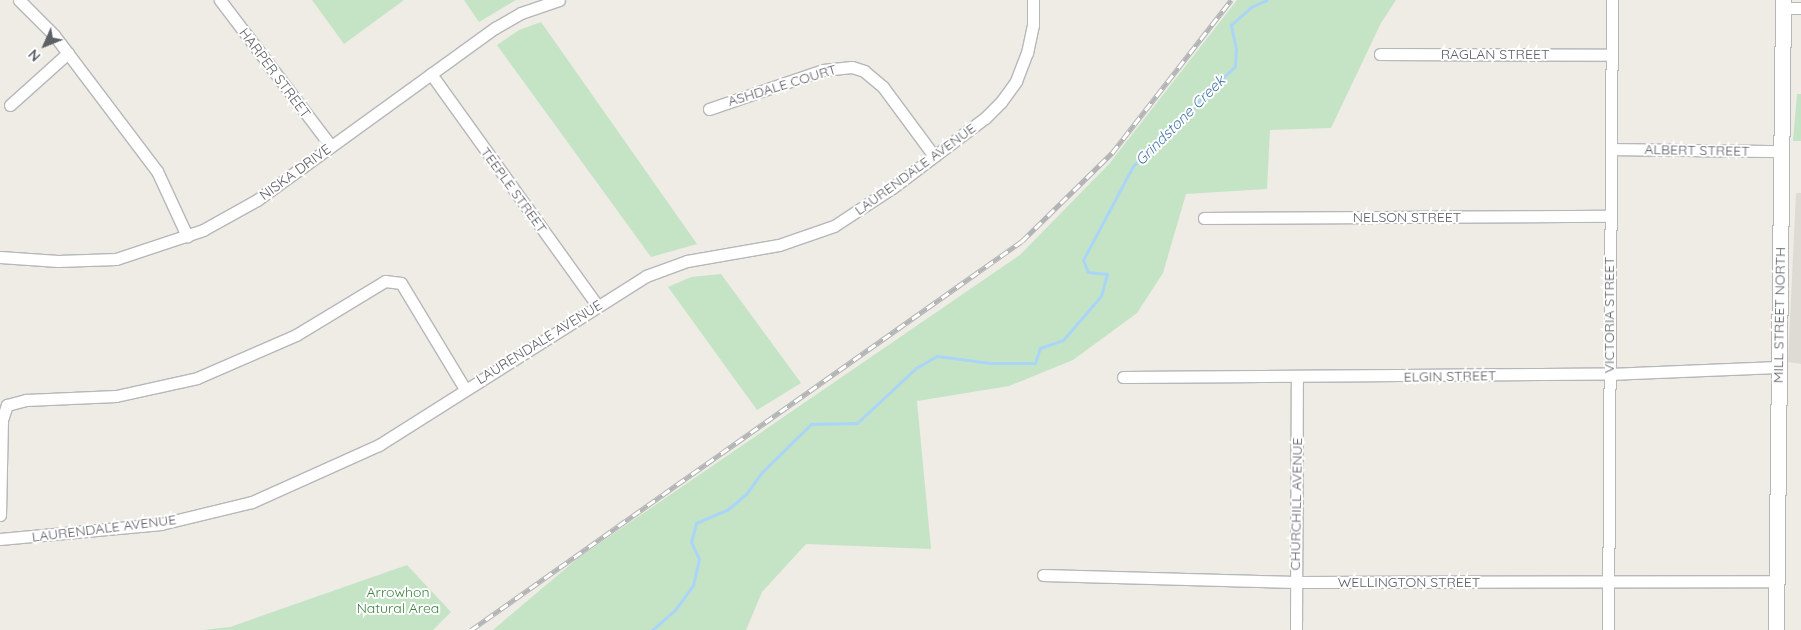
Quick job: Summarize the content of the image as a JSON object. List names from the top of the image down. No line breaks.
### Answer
{"streets":{"main road":["MILL STREET NORTH"],"street":["RAGLAN STREET","HARPER STREET","ASHDALE COURT","ALBERT STREET","LAURENDALE AVENUE","NISKA DRIVE","TEEPLE STREET","NELSON STREET","VICTORIA STREET","ELGIN STREET","CHURCHILL AVENUE","WELLINGTON STREET"]},"crossings":[["RAGLAN STREET","VICTORIA STREET"],["HARPER STREET","NISKA DRIVE"],["ASHDALE COURT","LAURENDALE AVENUE"],["ALBERT STREET","VICTORIA STREET"],["ALBERT STREET","MILL STREET NORTH"],["LAURENDALE AVENUE","TEEPLE STREET"],["NISKA DRIVE","TEEPLE STREET"],["NELSON STREET","VICTORIA STREET"],["VICTORIA STREET","ELGIN STREET"],["VICTORIA STREET","WELLINGTON STREET"],["MILL STREET NORTH","ELGIN STREET"],["MILL STREET NORTH","WELLINGTON STREET"],["ELGIN STREET","CHURCHILL AVENUE"],["CHURCHILL AVENUE","WELLINGTON STREET"]],"water":["Grindstone Creek"],"parks":["Arrowhon Natural Area"],"north":"bottom left"}
